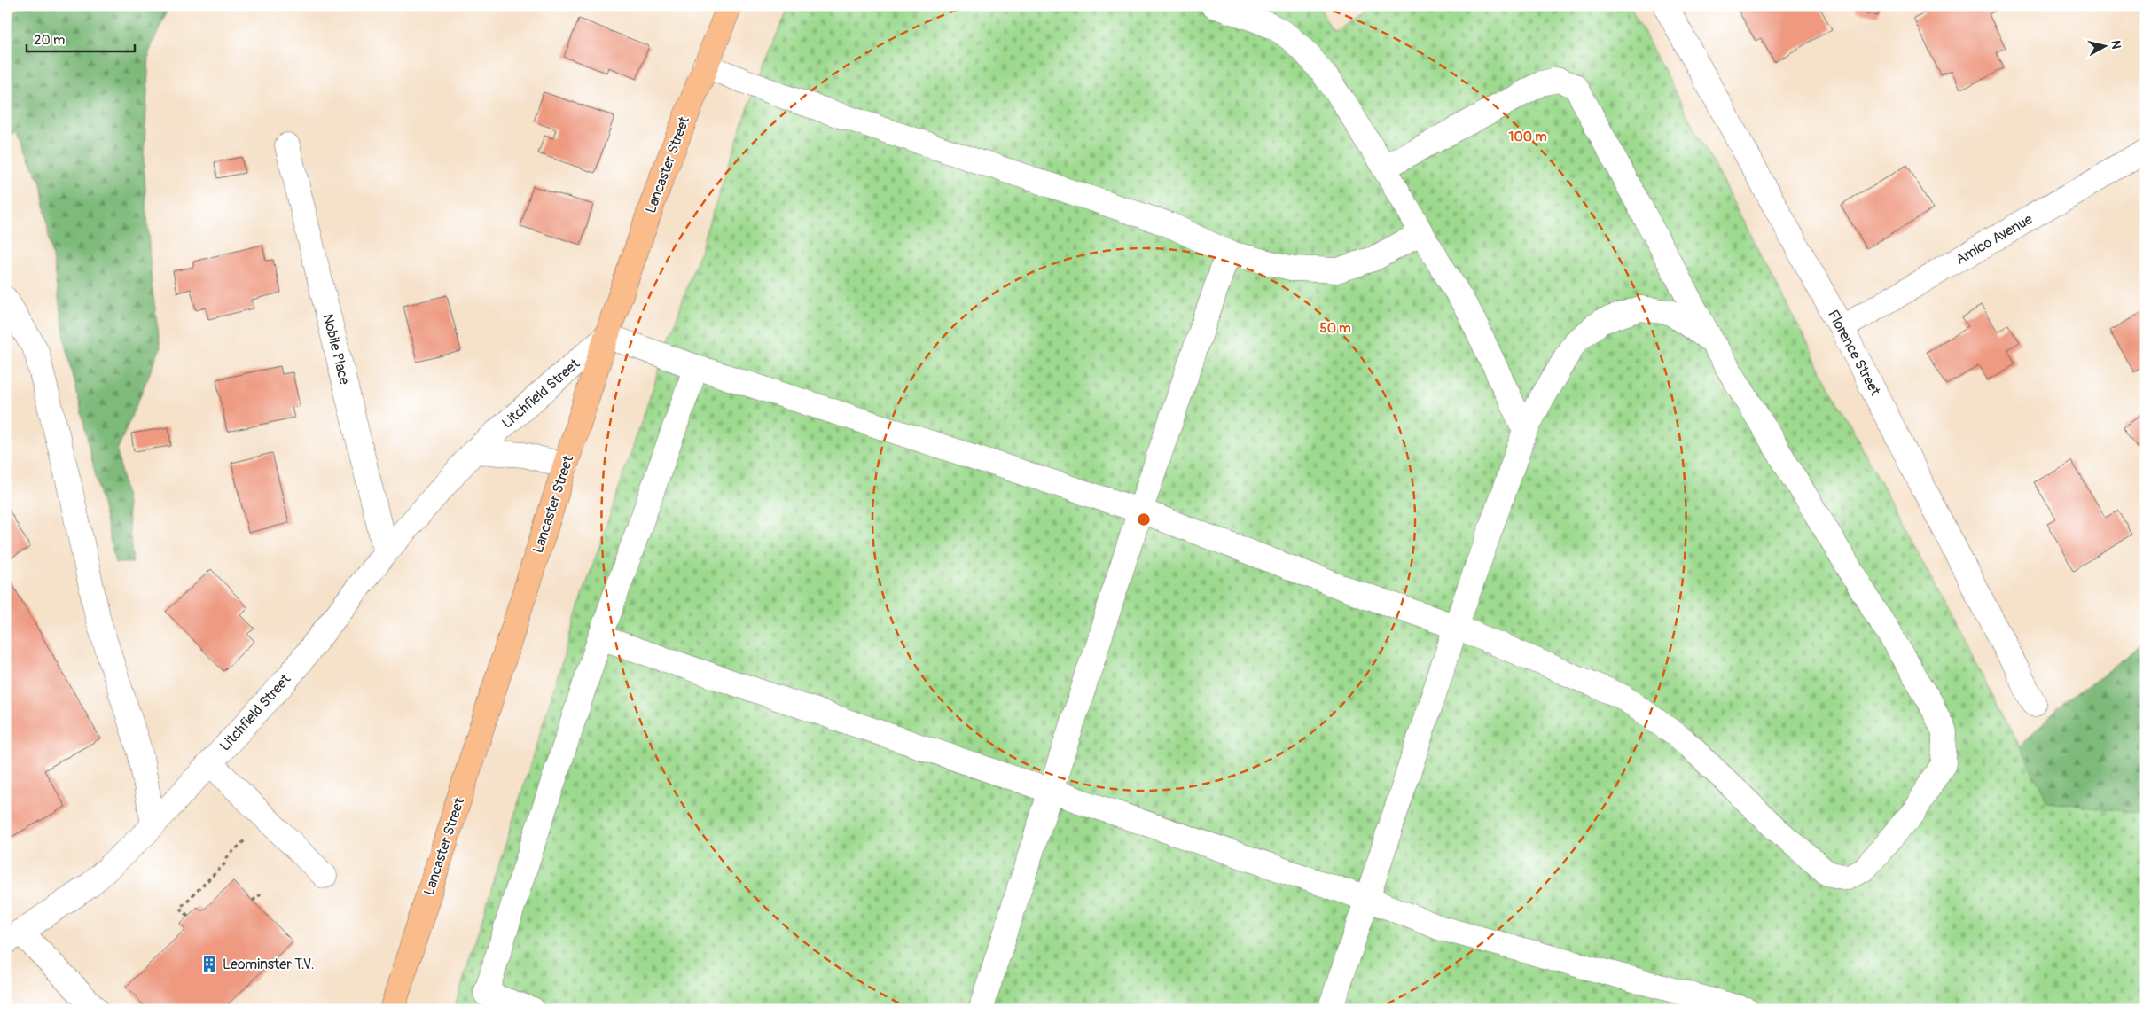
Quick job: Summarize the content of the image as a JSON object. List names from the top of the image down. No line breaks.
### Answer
{"streets":{"main road":["Lancaster Street"],"street":["Amico Avenue","Nobile Place","Florence Street","Litchfield Street"]},"crossings":[["Lancaster Street","Litchfield Street"],["Amico Avenue","Florence Street"],["Nobile Place","Litchfield Street"]],"places":{"building":["Leominster T.V."]},"scale_bar":"20 m","north":"right","rings":["100 m","50 m"]}
